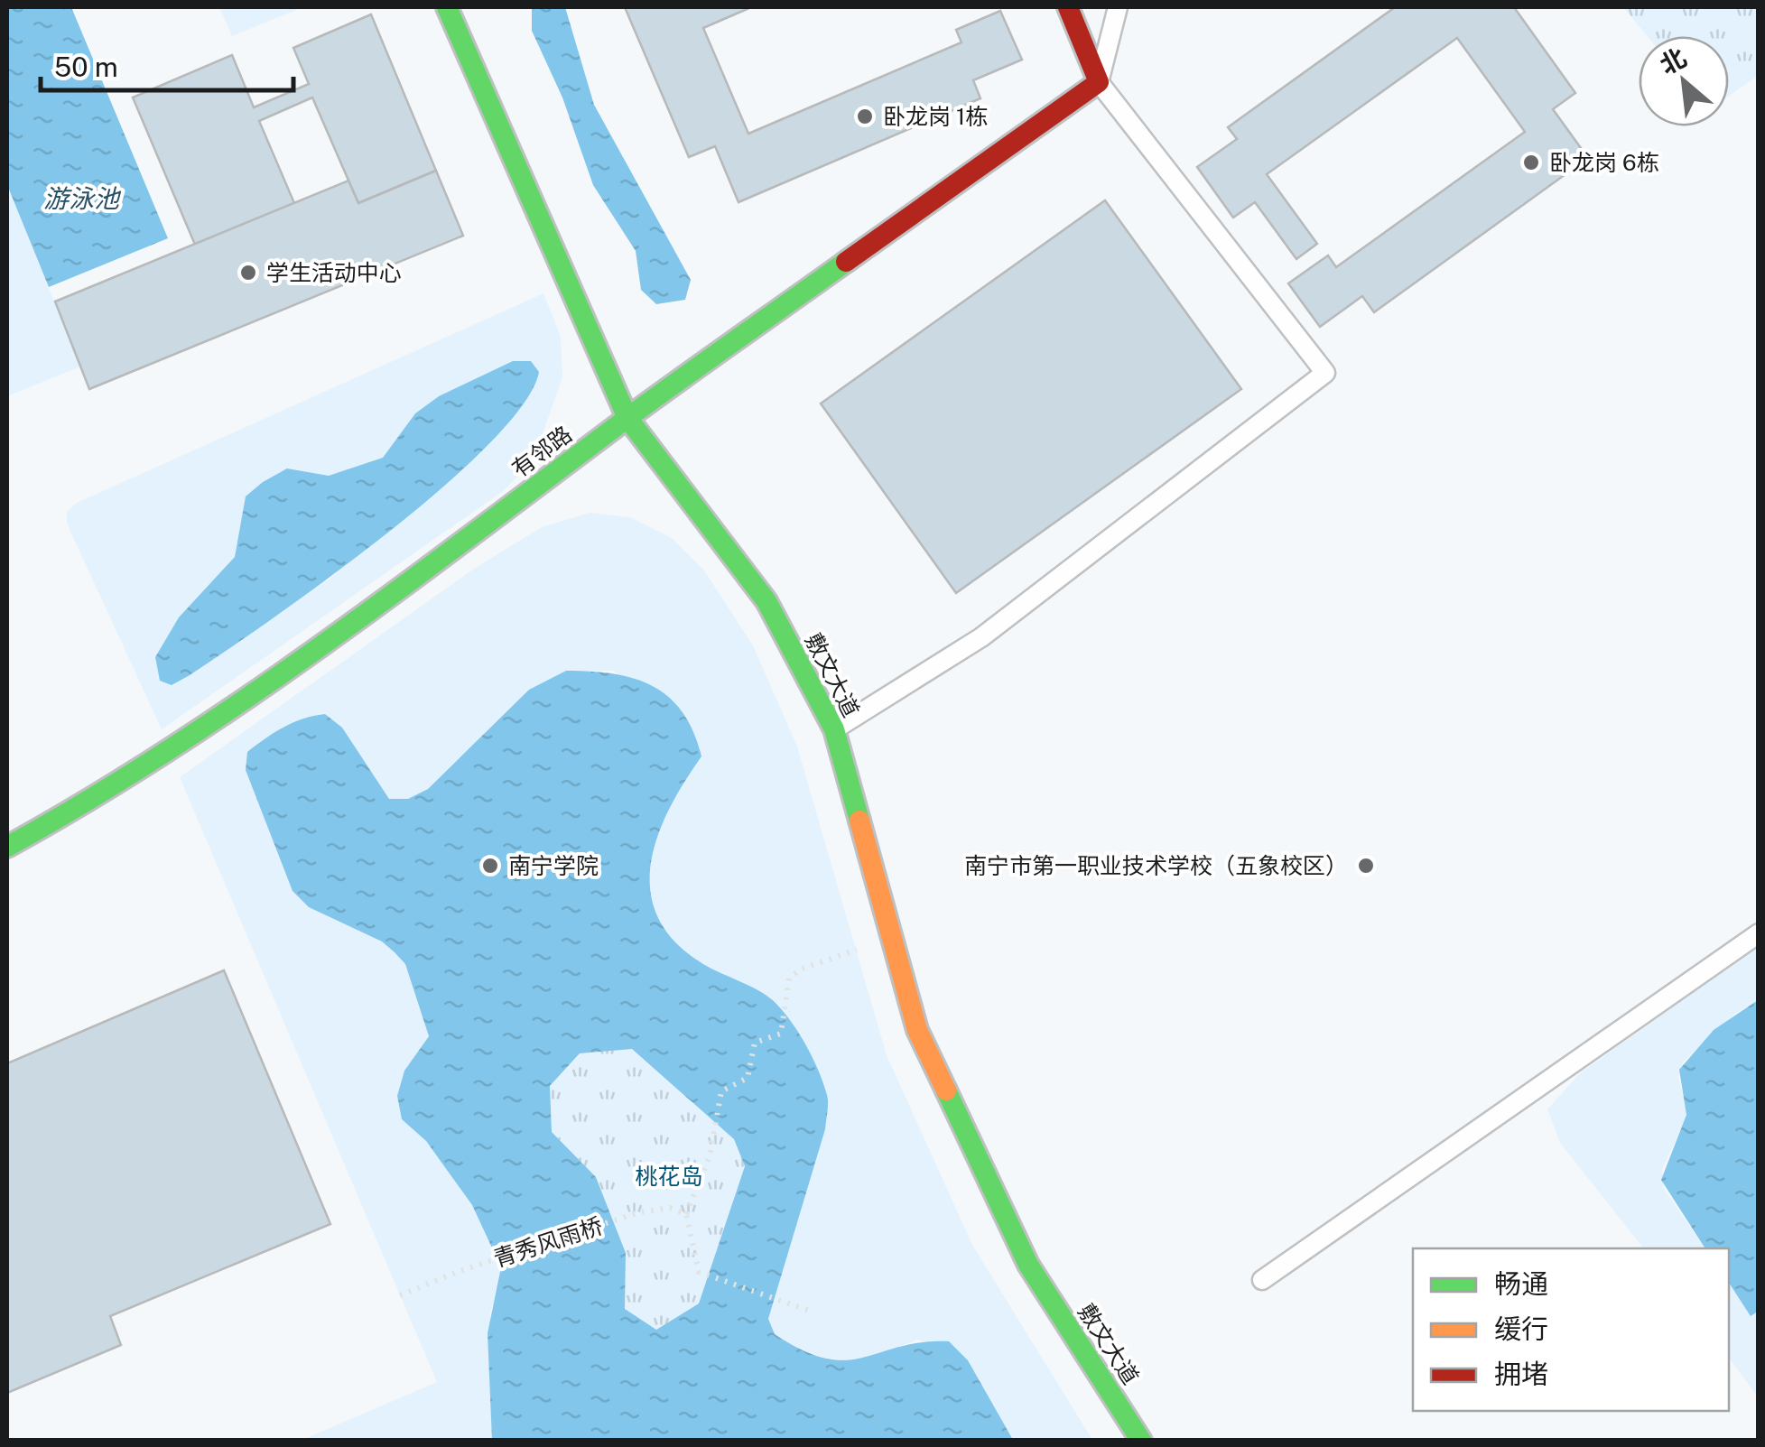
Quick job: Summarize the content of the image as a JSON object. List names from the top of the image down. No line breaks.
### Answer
{"streets":{"street":["有邻路","敷文大道"],"path":["青秀风雨桥"]},"crossings":[["有邻路","敷文大道"]],"water":["游泳池"],"parks":["桃花岛"],"places":["卧龙岗 1栋","卧龙岗 6栋","学生活动中心","南宁学院","南宁市第一职业技术学校（五象校区）"],"legend":["畅通","缓行","拥堵"],"scale_bar":"50 m","north":"top left"}
